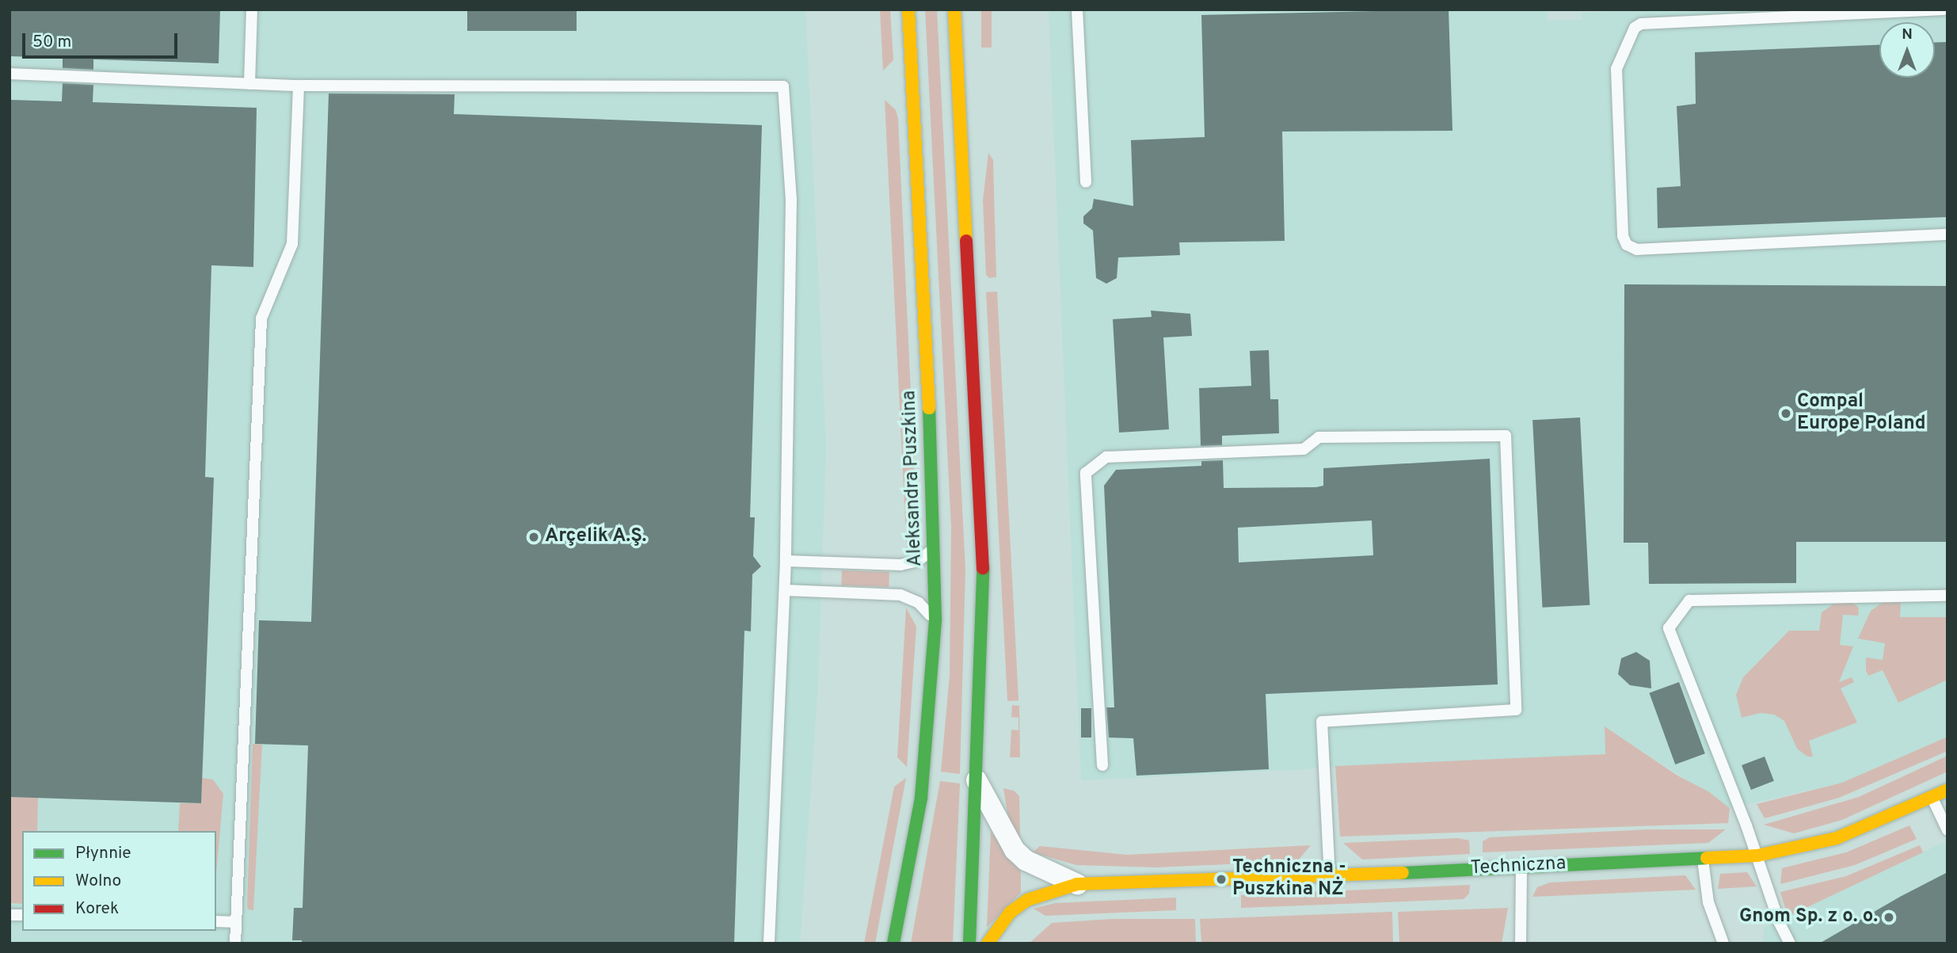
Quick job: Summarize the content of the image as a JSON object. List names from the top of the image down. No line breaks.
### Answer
{"streets":{"main road":["Aleksandra Puszkina","Techniczna"]},"places":["Compal Europe Poland","Arçelik A.Ş.","Techniczna - Puszkina NŻ","Gnom Sp. z o. o."],"legend":["Płynnie","Wolno","Korek"],"scale_bar":"50 m","north":"top"}
